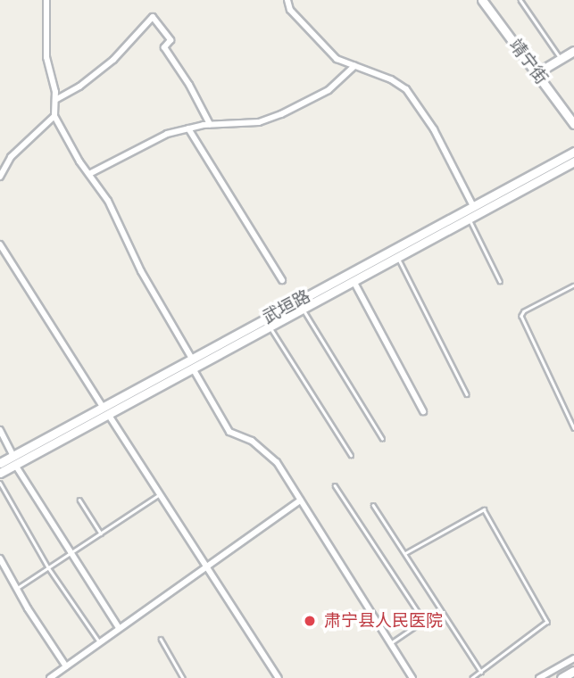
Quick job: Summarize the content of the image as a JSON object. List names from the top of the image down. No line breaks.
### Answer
{"streets":{"main road":["靖宁街","武垣路"]},"places":["肃宁县人民医院"]}
